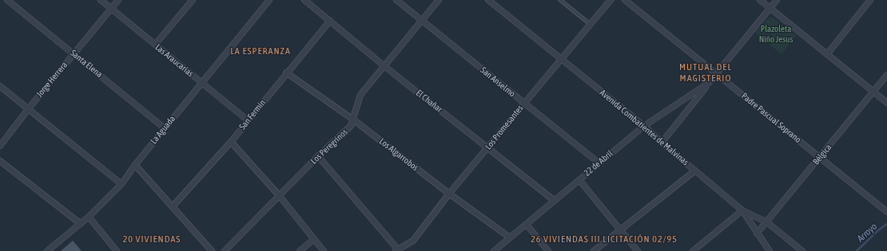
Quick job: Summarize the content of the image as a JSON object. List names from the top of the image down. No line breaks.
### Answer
{"streets":{"street":["Las Araucarias","Santa Elena","Jorge Herrera","San Anselmo","El Chañar","San Fermín","Padre Pascual Soprano","Los Promesantes","Avenida Combatientes de Malvinas","La Aguada","Los Peregrinos","Los Algarrobos","Bélgica","22 de Abril"]},"crossings":[["Las Araucarias","Jorge Herrera"],["Las Araucarias","San Fermín"],["Las Araucarias","La Aguada"],["Santa Elena","Jorge Herrera"],["Santa Elena","La Aguada"],["San Anselmo","Los Promesantes"],["San Anselmo","Los Peregrinos"],["San Anselmo","22 de Abril"],["El Chañar","San Fermín"],["El Chañar","Los Promesantes"],["El Chañar","Los Peregrinos"],["El Chañar","22 de Abril"],["San Fermín","Los Algarrobos"],["Padre Pascual Soprano","Bélgica"],["Padre Pascual Soprano","22 de Abril"],["Los Promesantes","Avenida Combatientes de Malvinas"],["Los Promesantes","Los Algarrobos"],["Avenida Combatientes de Malvinas","Bélgica"],["Avenida Combatientes de Malvinas","22 de Abril"],["Los Peregrinos","Los Algarrobos"],["Los Algarrobos","22 de Abril"]],"districts":["LA ESPERANZA","MUTUAL DEL MAGISTERIO","20 VIVIENDAS","26 VIVIENDAS III LICITACIÓN 02/95"],"water":["Arroyo"],"parks":["Plazoleta Niño Jesus"]}
